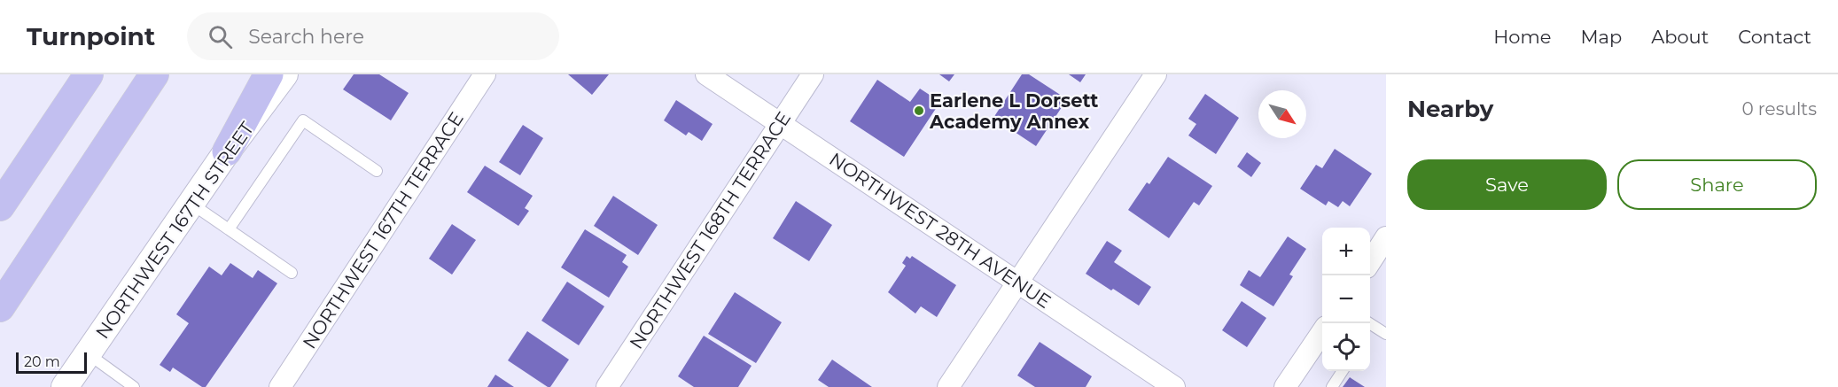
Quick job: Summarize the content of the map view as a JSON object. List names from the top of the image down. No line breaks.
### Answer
{"streets":{"street":["NORTHWEST 167TH STREET","NORTHWEST 167TH TERRACE","NORTHWEST 168TH TERRACE","NORTHWEST 28TH AVENUE"]},"crossings":[["NORTHWEST 168TH TERRACE","NORTHWEST 28TH AVENUE"]],"places":["Earlene L Dorsett Academy Annex"],"scale_bar":"20 m","north":"bottom right","page":{"header":"Turnpoint","search":"Search here","nav":["Home","Map","About","Contact"],"heading":["Nearby","0 results"],"buttons":["Save","Share"],"map_buttons":["+","−"],"scale":"20 m"}}
